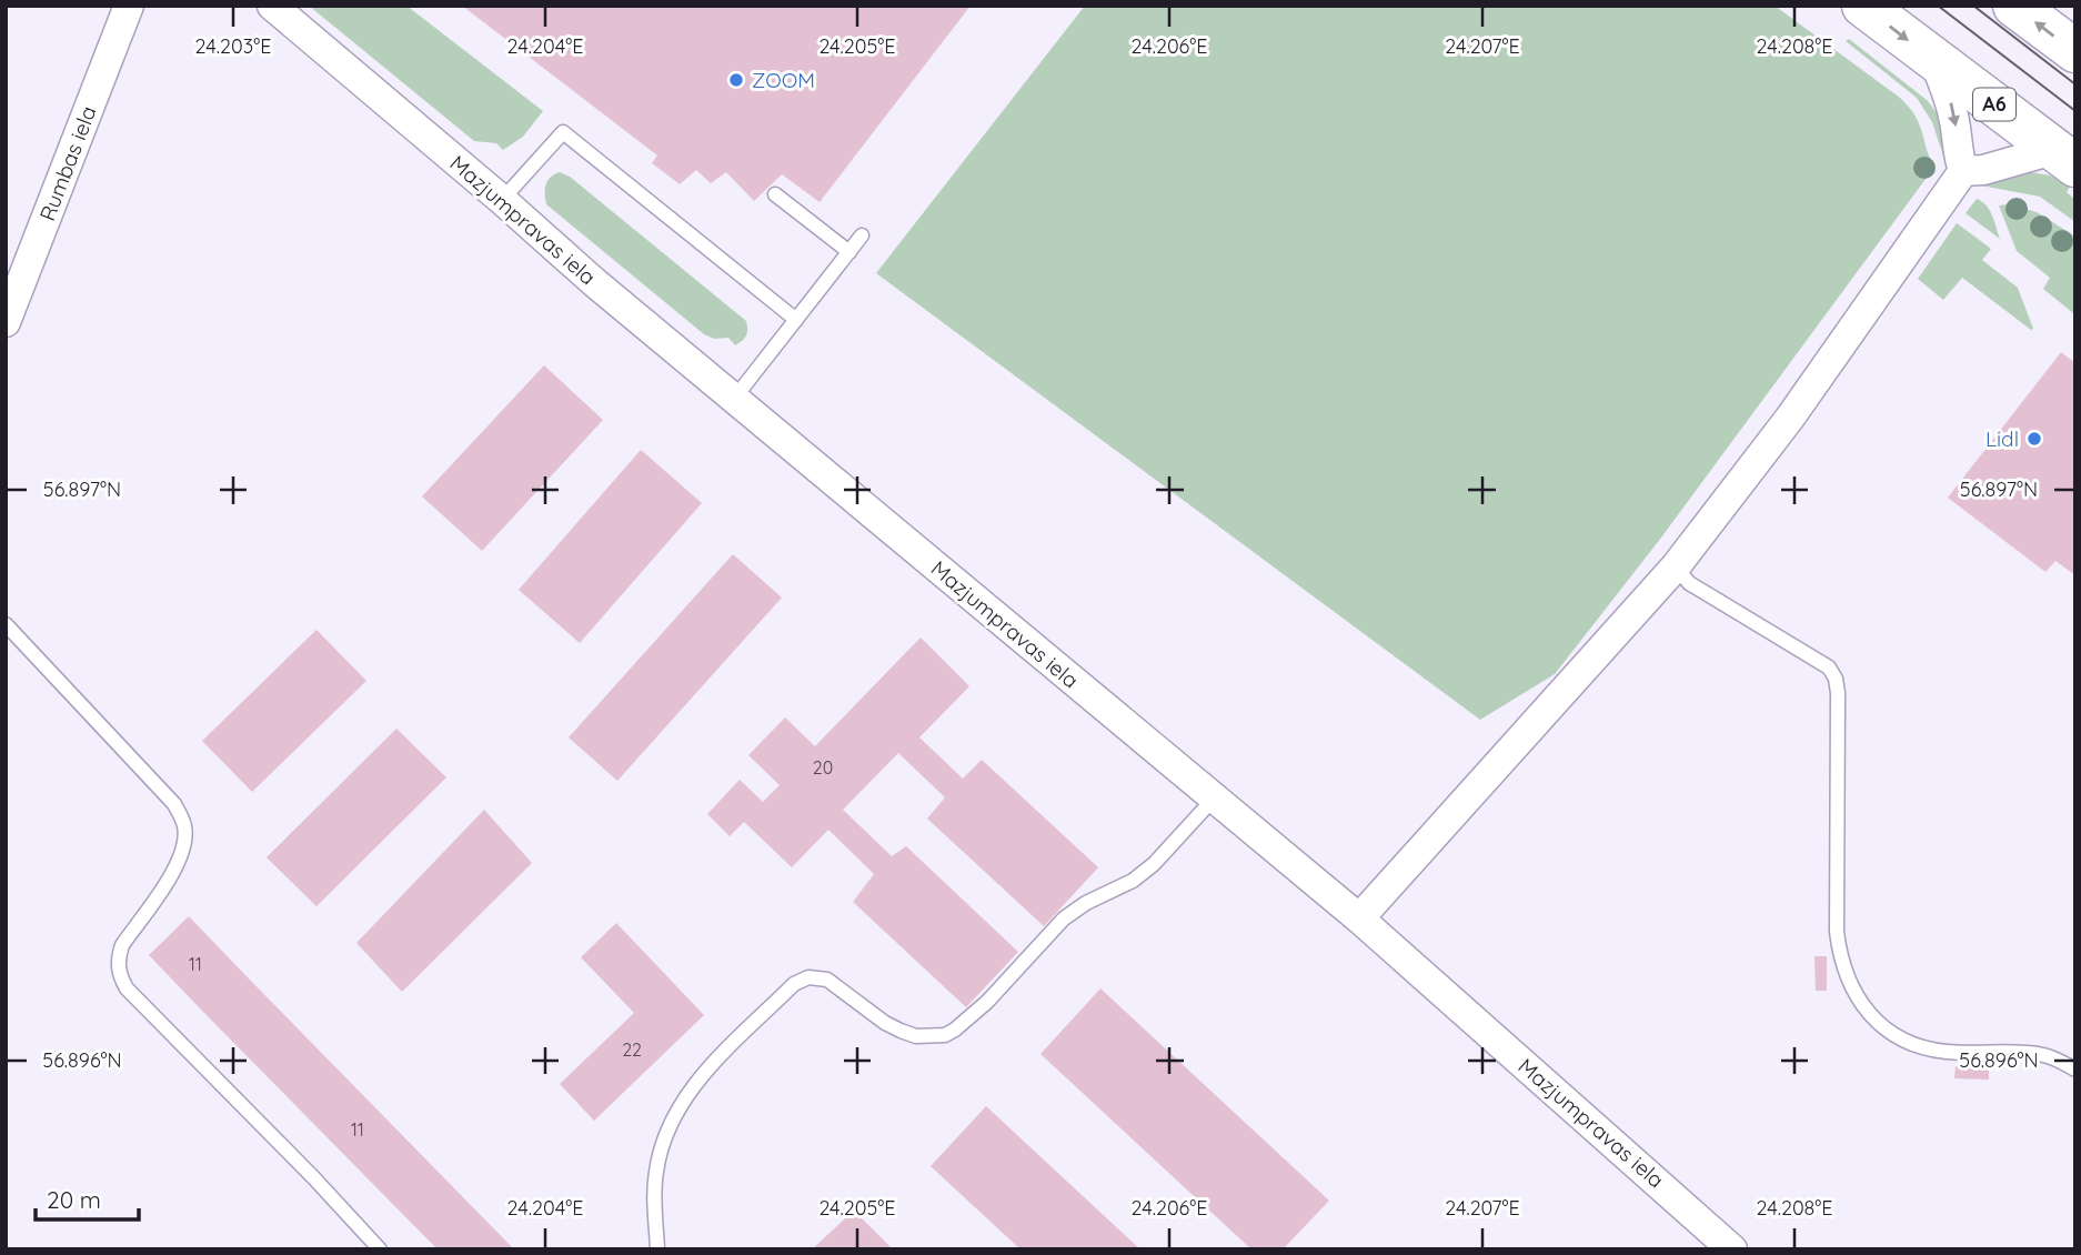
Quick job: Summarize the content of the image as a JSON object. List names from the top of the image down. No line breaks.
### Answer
{"streets":{"highway":["A6"],"street":["Rumbas iela","Mazjumpravas iela"]},"places":["ZOOM","Lidl"],"house_numbers":["20","11","22","11"],"scale_bar":"20 m","coordinates":["24.203°E","24.204°E","24.205°E","24.206°E","24.207°E","24.208°E","56.897°N","56.896°N"]}
